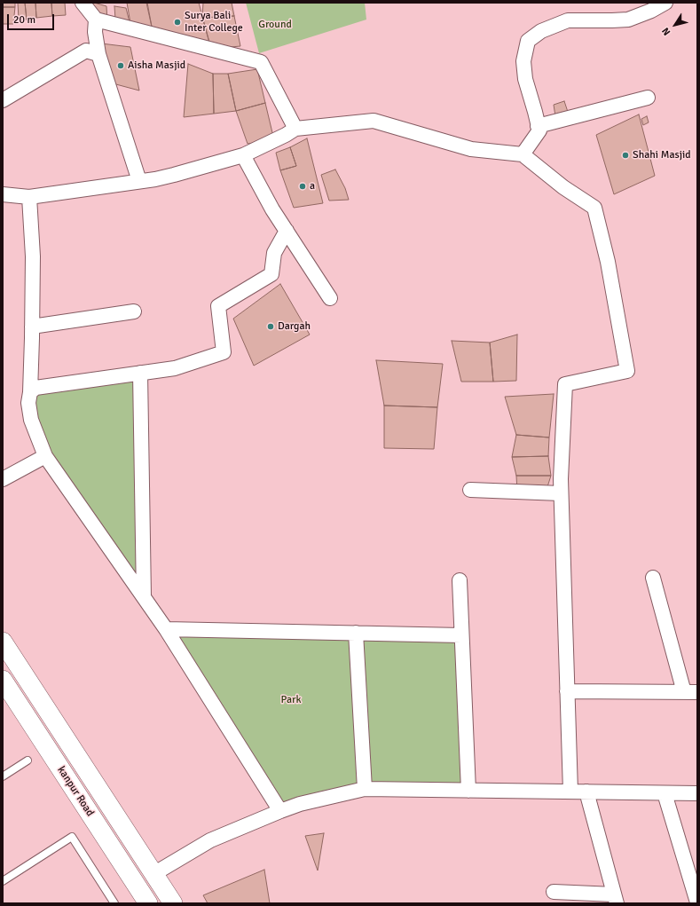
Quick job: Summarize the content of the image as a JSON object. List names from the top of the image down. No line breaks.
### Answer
{"streets":{"street":["kanpur Road"]},"parks":["Ground","Park"],"places":["Surya Bali Inter College","Aisha Masjid","Shahi Masjid","a","Dargah"],"scale_bar":"20 m","north":"bottom left"}
